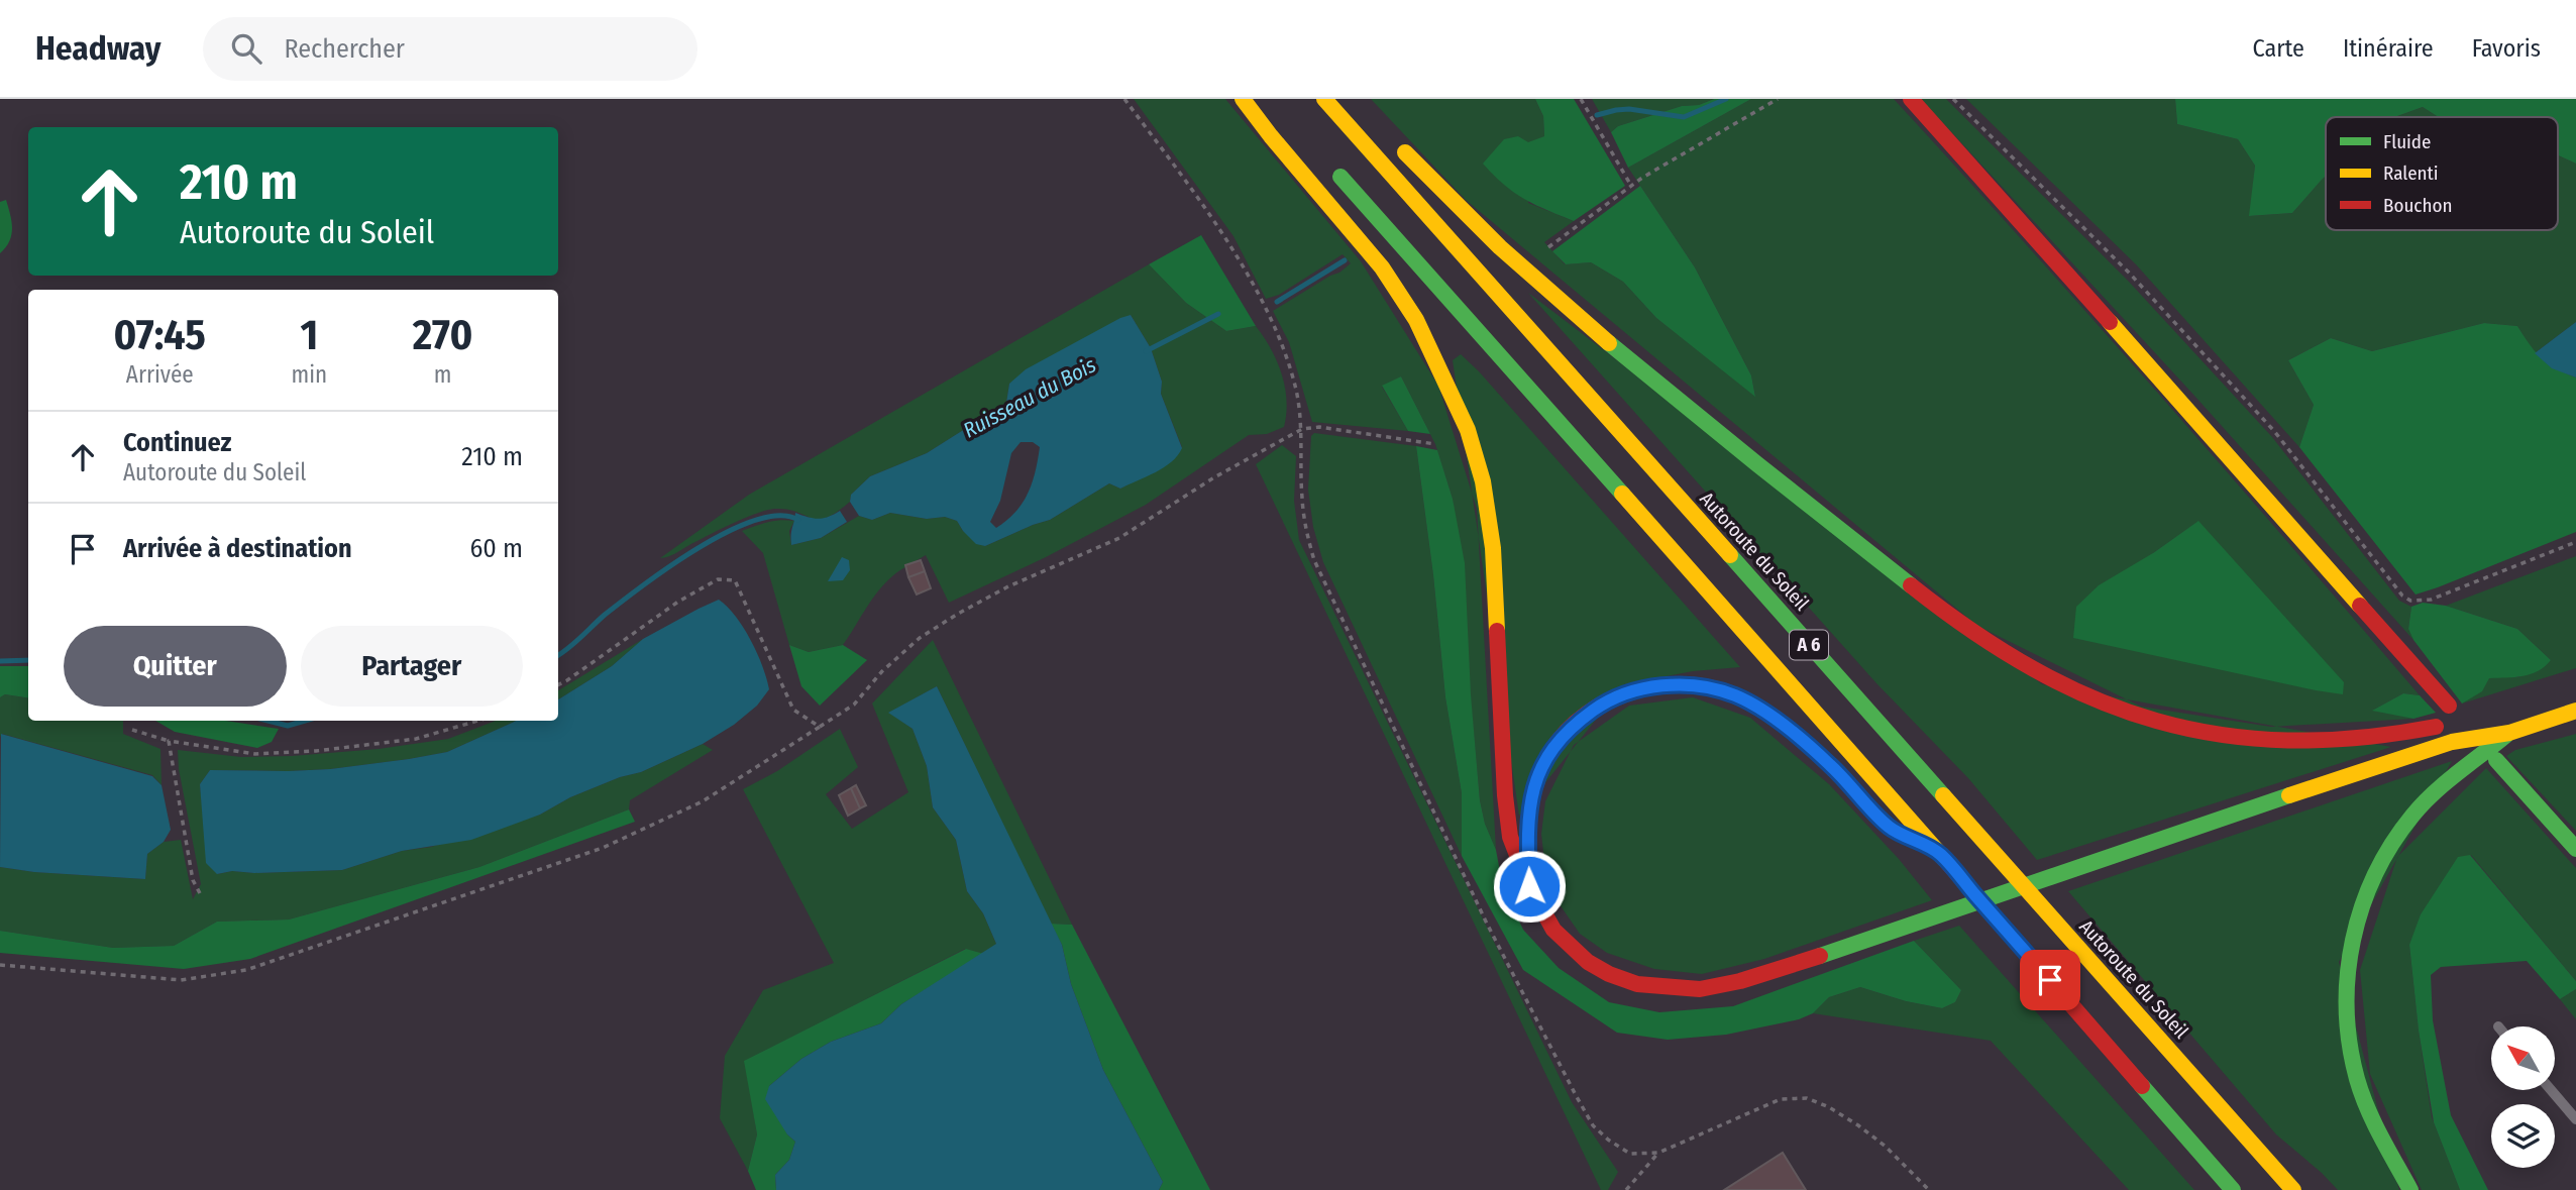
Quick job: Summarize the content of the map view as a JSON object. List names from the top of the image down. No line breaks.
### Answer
{"streets":{"main road":["Autoroute du Soleil","A 6"]},"water":["Ruisseau du Bois"],"legend":["Fluide","Ralenti","Bouchon"],"north":"top left","page":{"header":"Headway","search":"Rechercher","nav":["Carte","Itinéraire","Favoris"],"turn":["210 m","Autoroute du Soleil"],"eta":["07:45","Arrivée","1","min","270","m"],"list":[{"name":"Continuez","note":"Autoroute du Soleil","value":"210 m"},{"name":"Arrivée à destination","value":"60 m"}],"buttons":["Quitter","Partager"]}}
